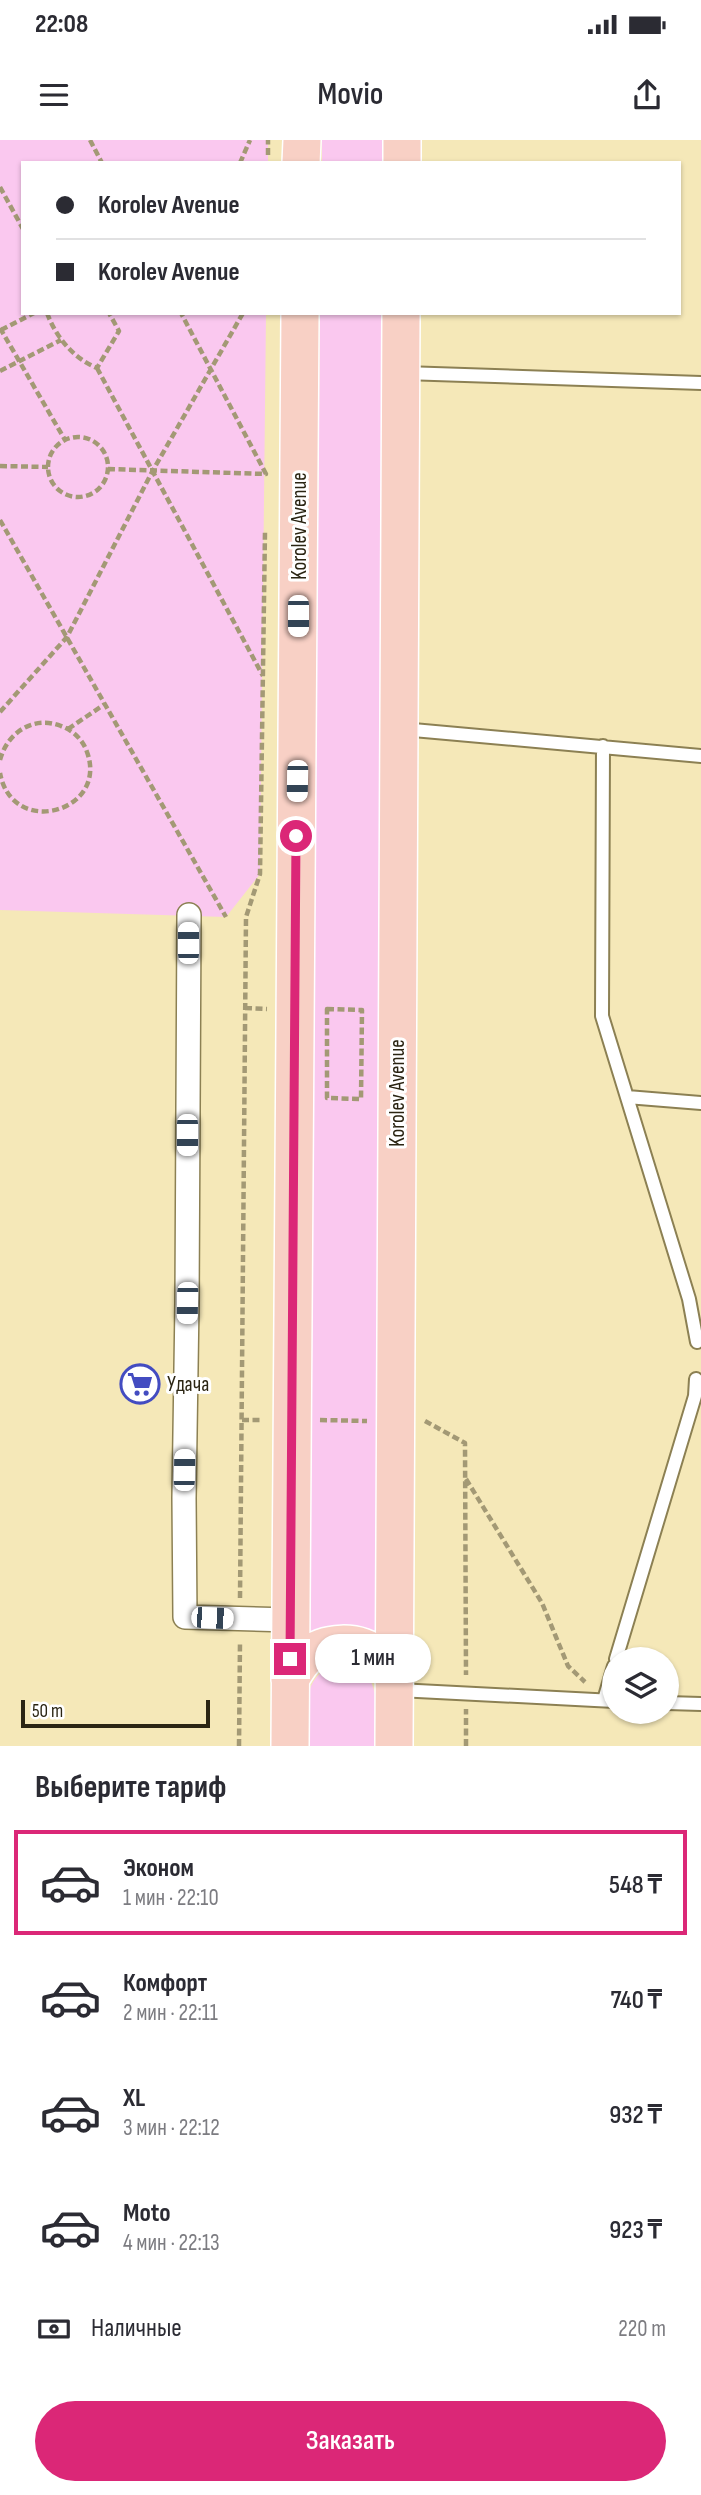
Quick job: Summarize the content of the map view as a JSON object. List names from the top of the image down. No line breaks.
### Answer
{"streets":{"main road":["Korolev Avenue"]},"places":{"supermarket":["Удача"]},"scale_bar":"50 m","page":{"status":"22:08","header":"Movio","banner":["Korolev Avenue","Korolev Avenue"],"bubble":"1 мин","scale":"50 m","heading":"Выберите тариф","list":[{"name":"Эконом","note":"1 мин · 22:10","value":"548 ₸"},{"name":"Комфорт","note":"2 мин · 22:11","value":"740 ₸"},{"name":"XL","note":"3 мин · 22:12","value":"932 ₸"},{"name":"Moto","note":"4 мин · 22:13","value":"923 ₸"}],"pay":["Наличные","220 m"],"buttons":"Заказать"}}
